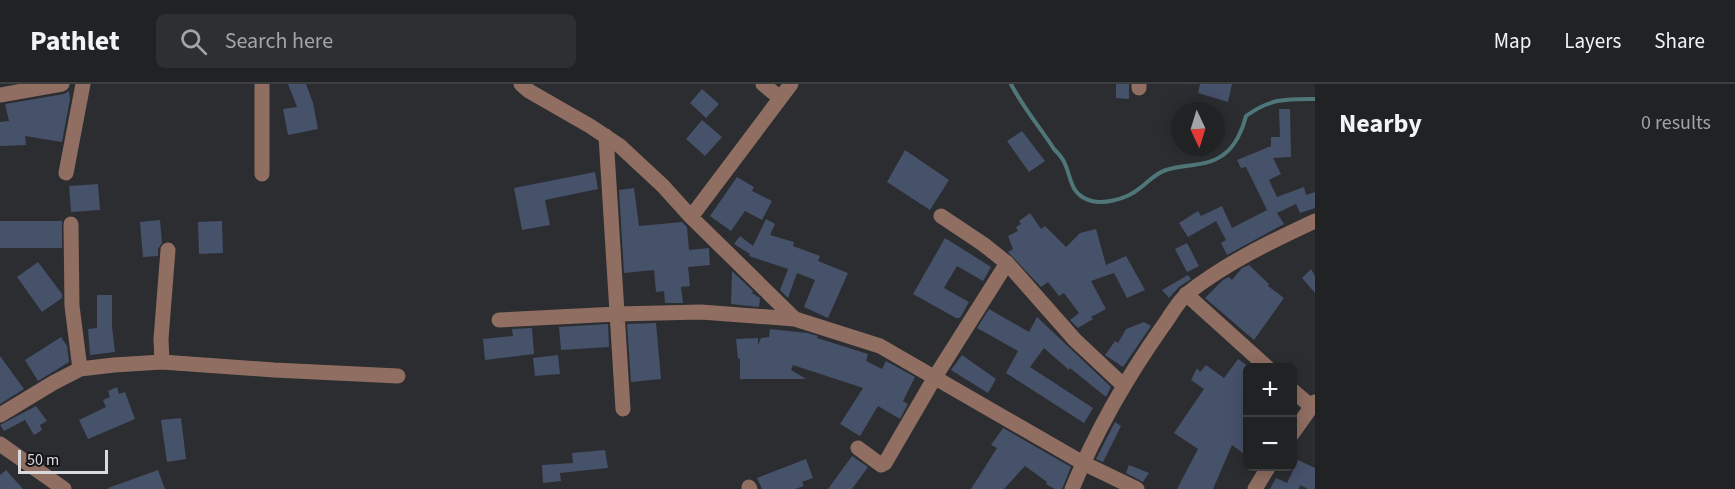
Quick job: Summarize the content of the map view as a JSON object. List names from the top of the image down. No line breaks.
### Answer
{"scale_bar":"50 m","north":"bottom","page":{"header":"Pathlet","search":"Search here","nav":["Map","Layers","Share"],"heading":["Nearby","0 results"],"map_buttons":["+","−"],"scale":"50 m"}}
